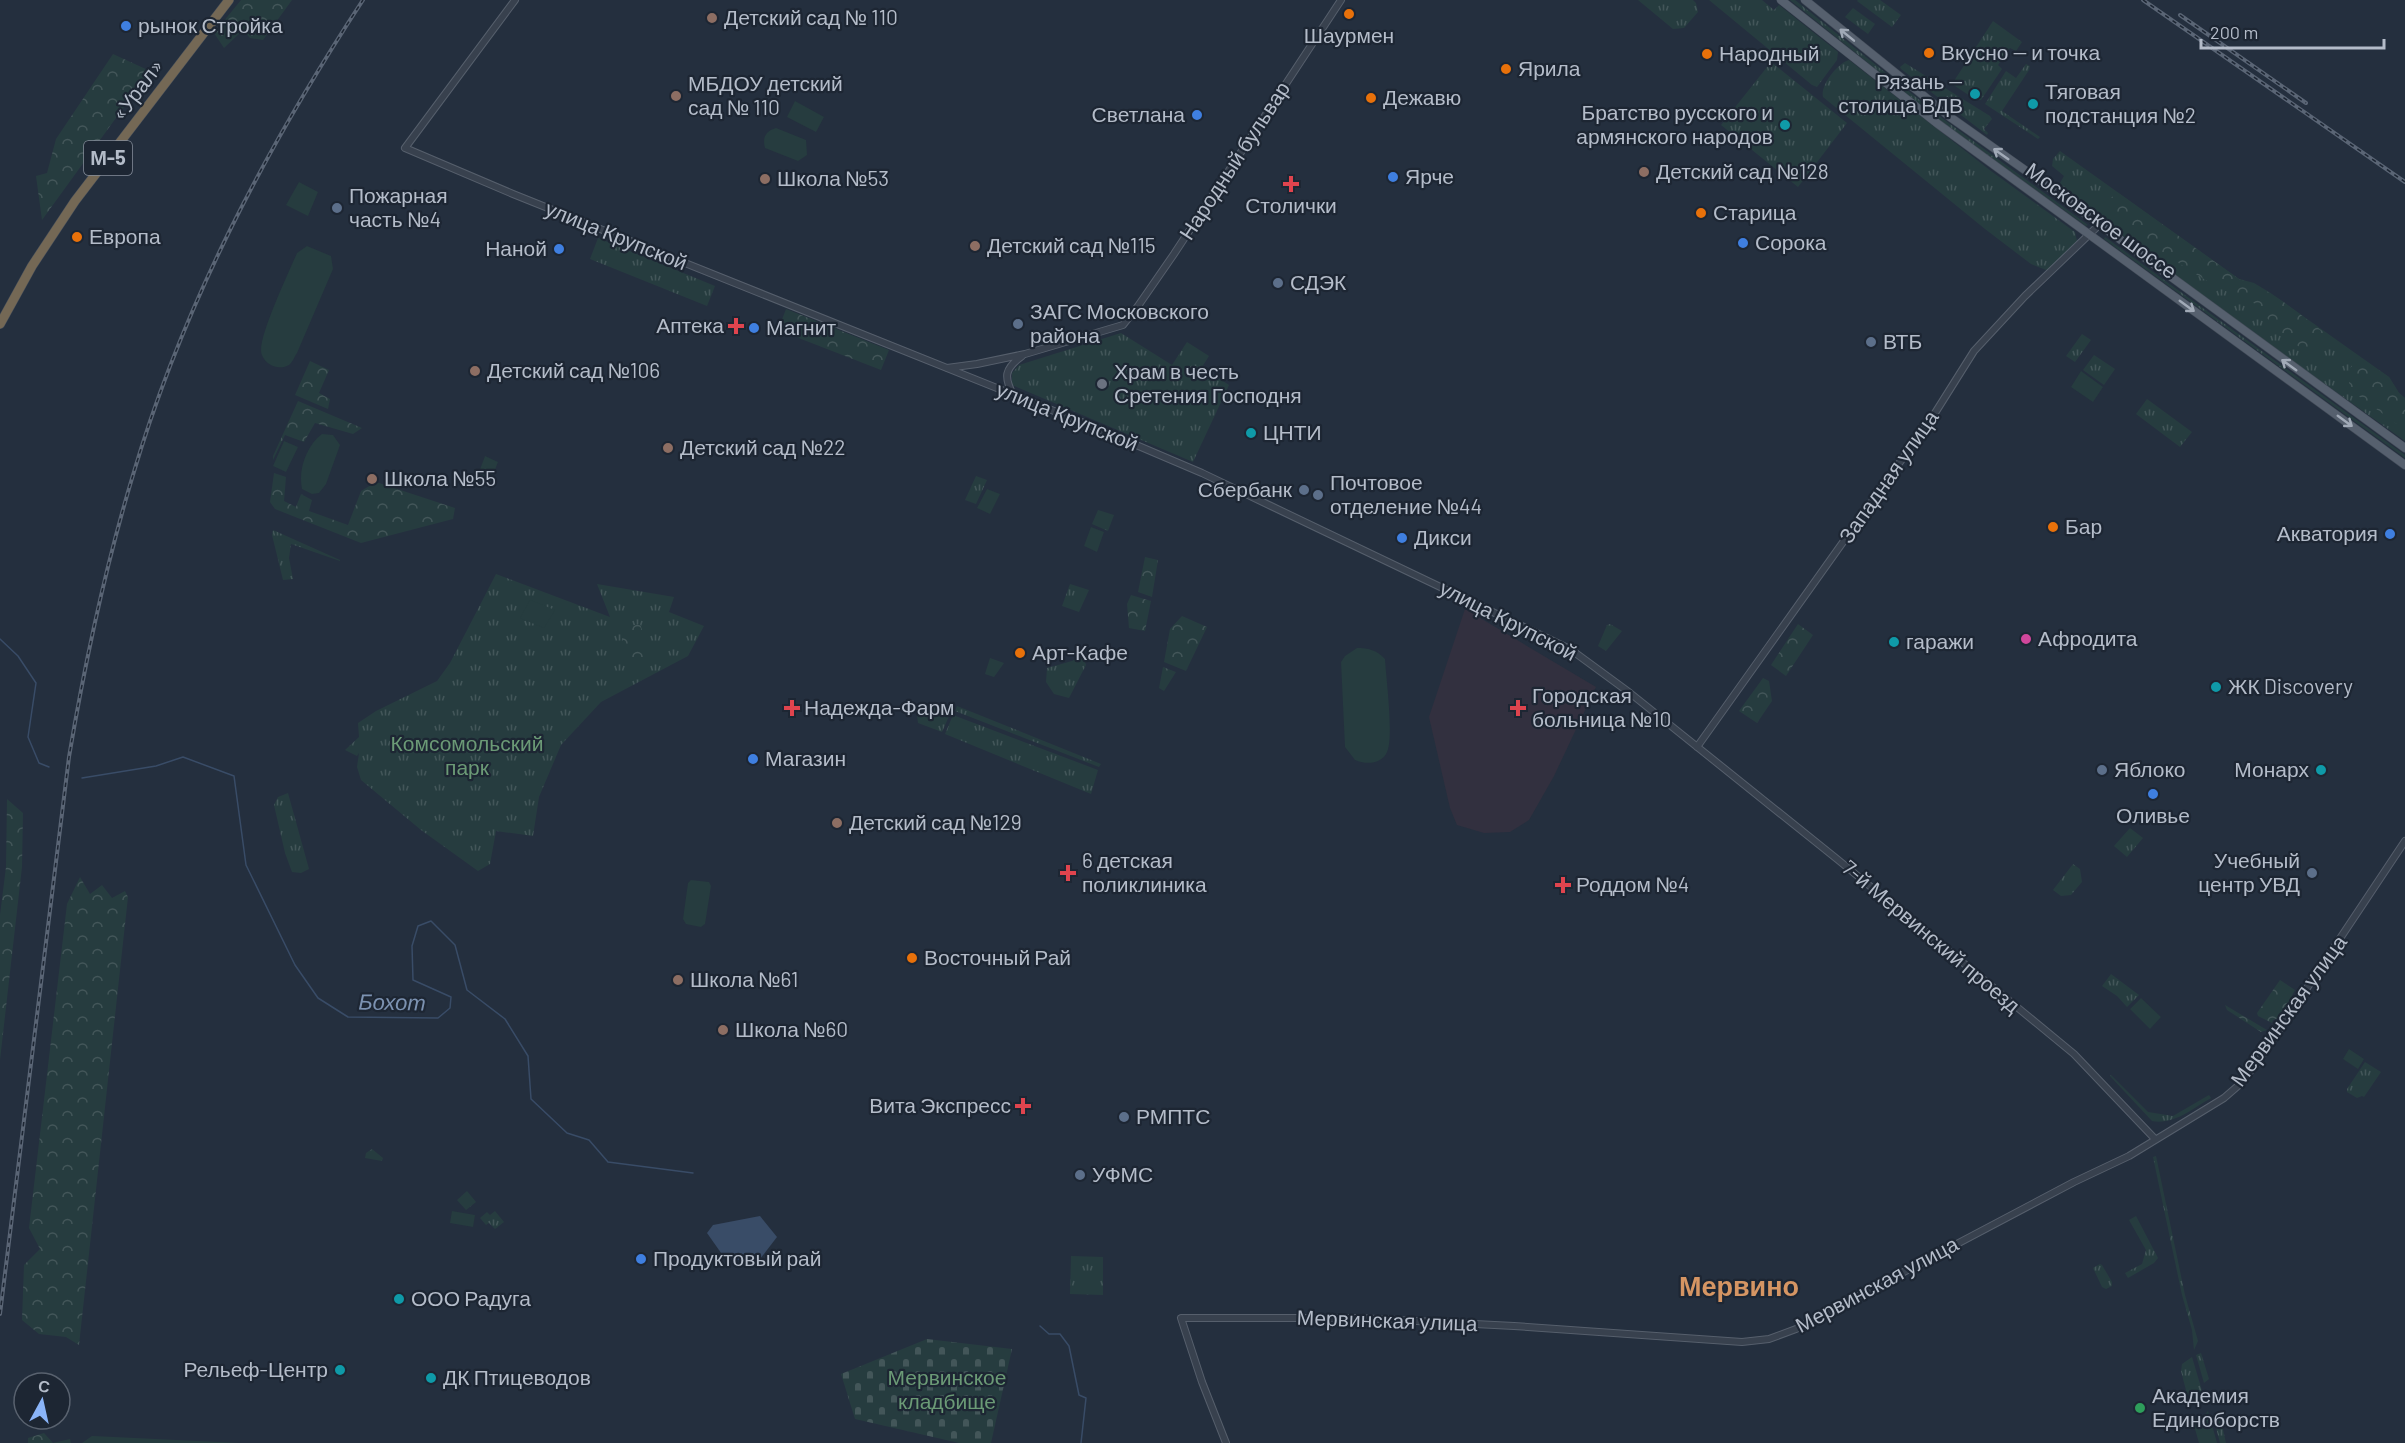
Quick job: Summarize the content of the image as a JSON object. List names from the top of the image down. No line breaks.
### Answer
{"streets":{"highway":["«Урал»","М-5"],"main road":["Московское шоссе"],"street":["Народный бульвар","улица Крупской","Западная улица","7-й Мервинский проезд","Мервинская улица"]},"crossings":[["Народный бульвар","улица Крупской"],["Московское шоссе","Западная улица"],["улица Крупской","Западная улица"],["улица Крупской","7-й Мервинский проезд"],["Западная улица","7-й Мервинский проезд"],["7-й Мервинский проезд","Мервинская улица"]],"districts":["Мервино"],"water":["Бохот"],"parks":["Комсомольский парк","Мервинское кладбище"],"places":{"other":["Шаурмен","Детский сад № 110","рынок Стройка","Вкусно — и точка","Народный","Ярила","Рязань — столица ВДВ","МБДОУ детский сад № 110","Дежавю","Тяговая подстанция №2","Светлана","Братство русского и армянского народов","Детский сад №128","Ярче","Школа №53","Пожарная часть №4","Старица","Европа","Сорока","Детский сад №115","Наной","СДЭК","ЗАГС Московского района","Магнит","ВТБ","Детский сад №106","Храм в честь Сретения Господня","ЦНТИ","Детский сад №22","Школа №55","Сбербанк","Почтовое отделение №44","Бар","Акватория","Дикси","Афродита","гаражи","Арт-Кафе","ЖК Discovery","Магазин","Яблоко","Монарх","Оливье","Детский сад №129","Учебный центр УВД","Восточный Рай","Школа №61","Школа №60","РМПТС","УФМС","Продуктовый рай","ООО Радуга","Рельеф-Центр","ДК Птицеводов","Академия Единоборств"],"health":["Столички","Аптека","Надежда-Фарм","Городская больница №10","6 детская поликлиника","Роддом №4","Вита Экспресс"]},"scale_bar":"200 m","north":"top"}
